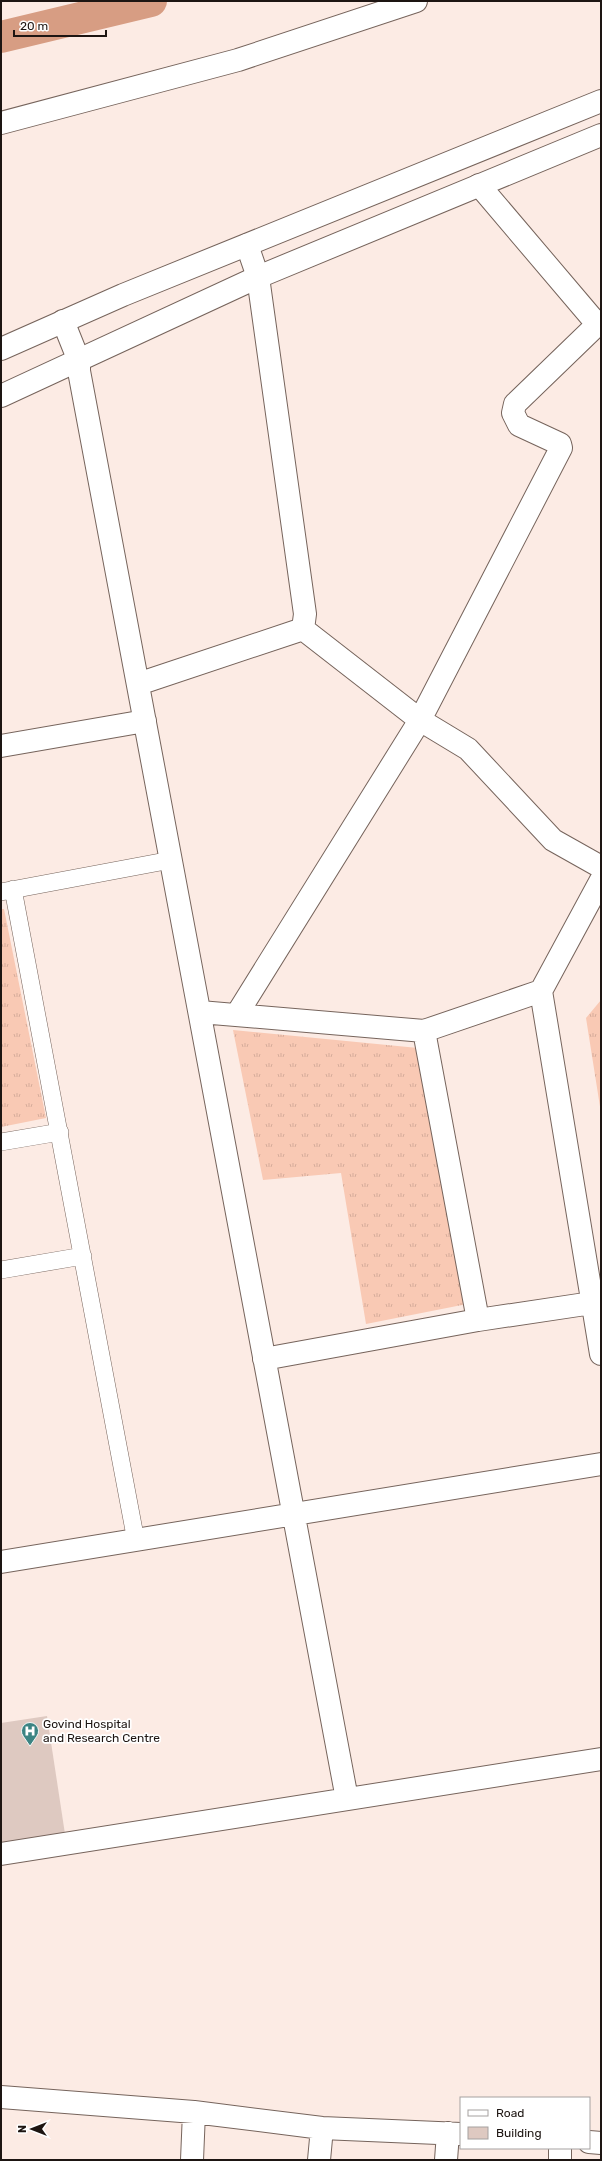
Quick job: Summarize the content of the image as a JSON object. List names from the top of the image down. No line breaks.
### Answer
{"places":{"hospital":["Govind Hospital and Research Centre"]},"legend":["Road","Building"],"scale_bar":"20 m","north":"left"}
